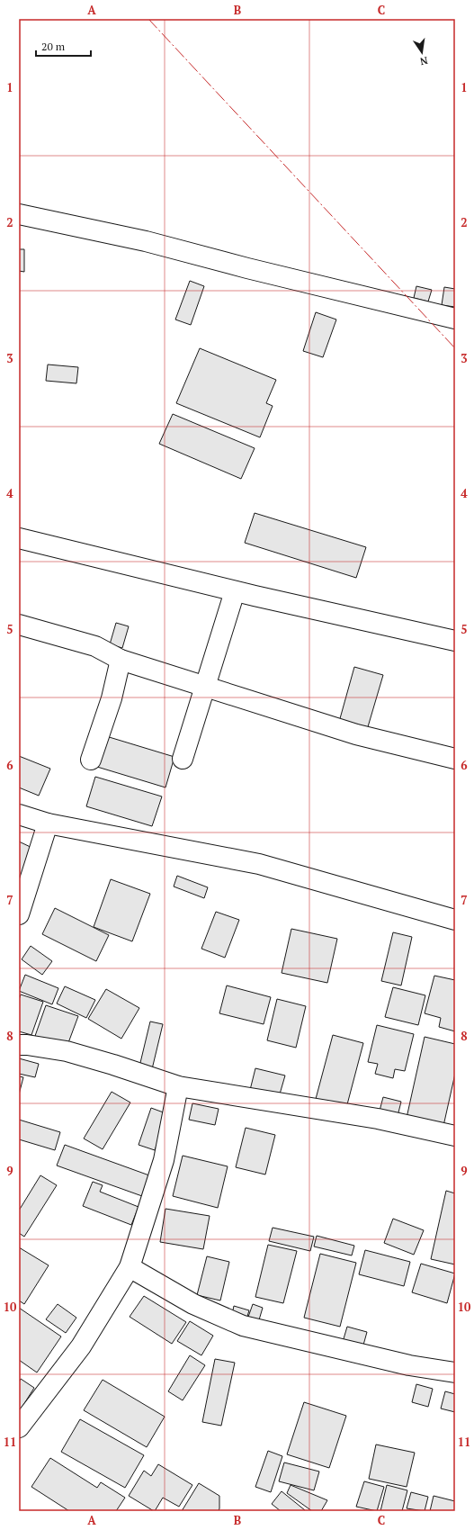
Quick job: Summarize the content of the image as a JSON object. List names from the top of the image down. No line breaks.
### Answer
{"scale_bar":"20 m","north":"bottom","grid":{"columns":["A","B","C"],"rows":["1","2","3","4","5","6","7","8","9","10","11"]}}
